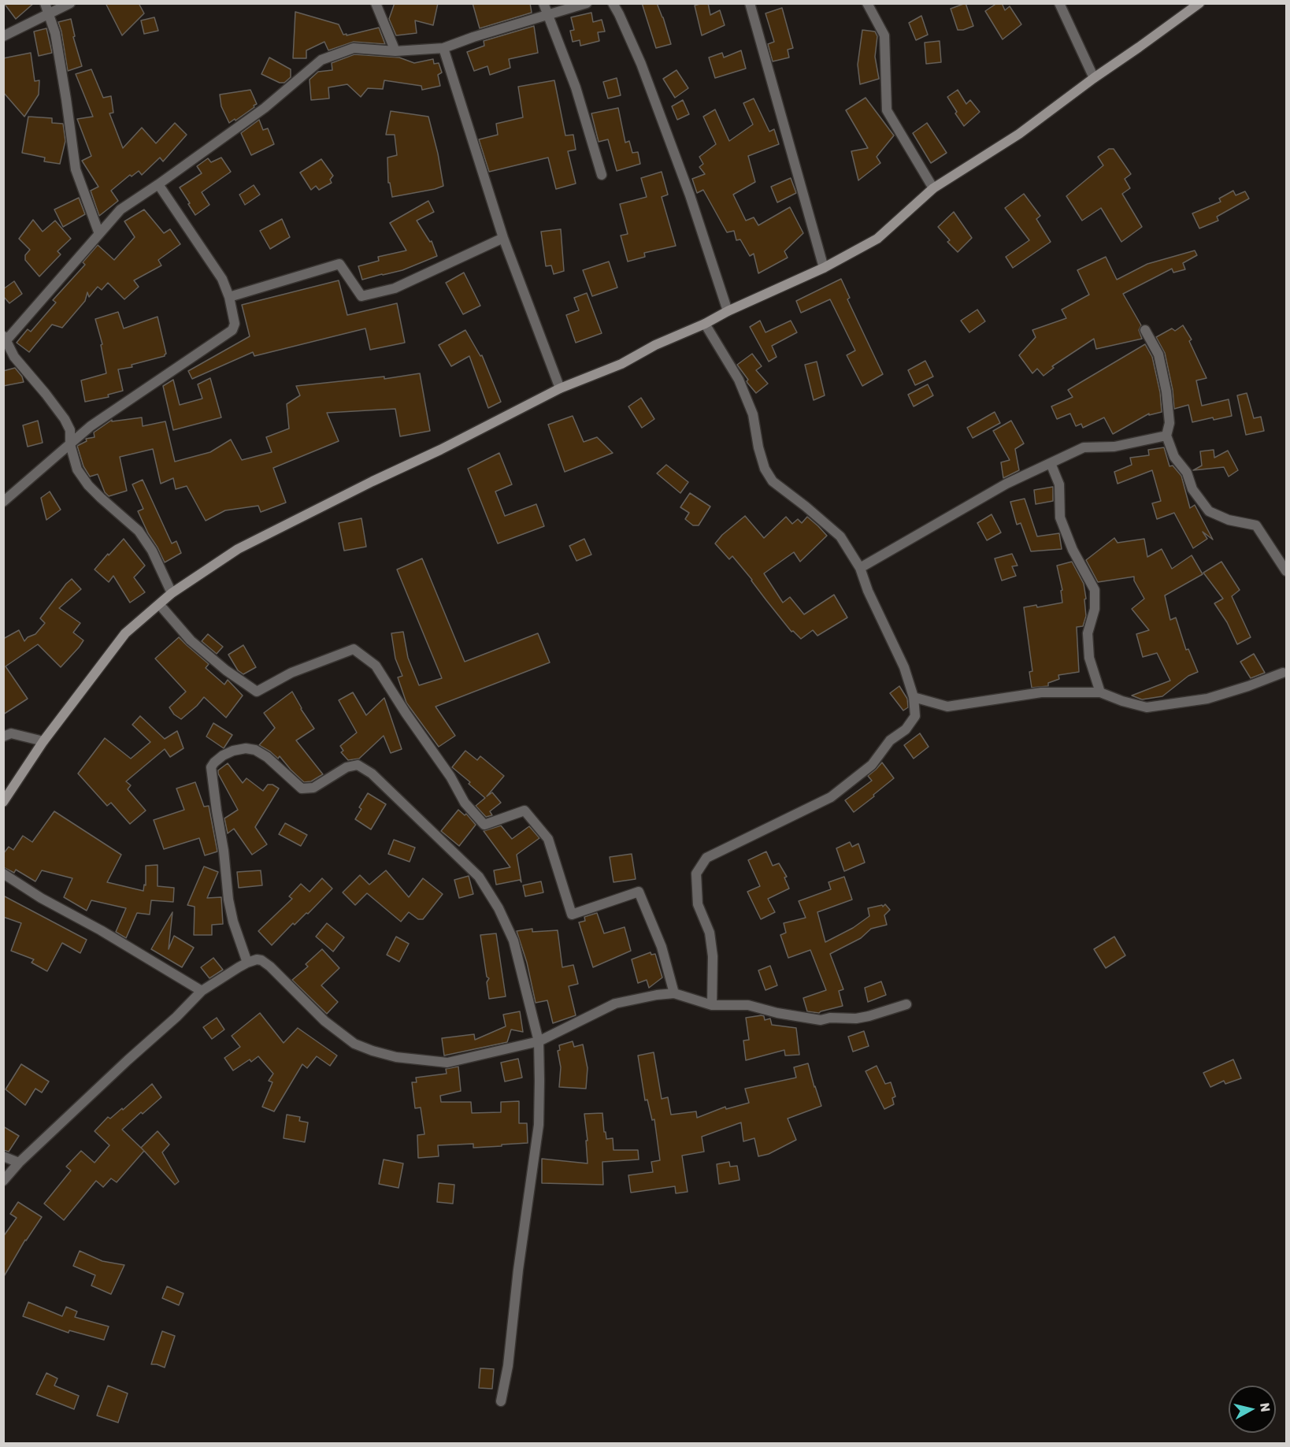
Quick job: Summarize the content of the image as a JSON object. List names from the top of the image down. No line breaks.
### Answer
{"north":"right"}
